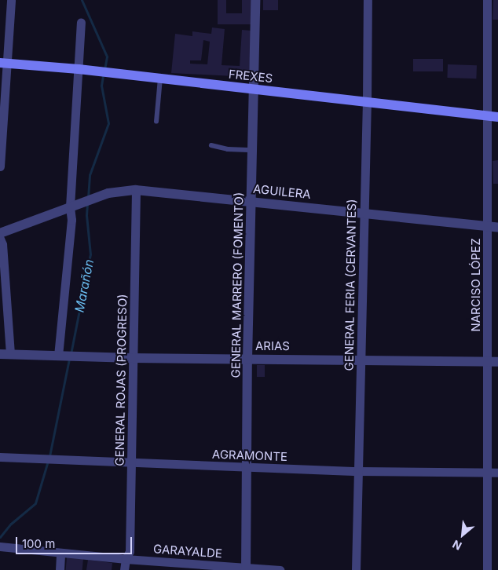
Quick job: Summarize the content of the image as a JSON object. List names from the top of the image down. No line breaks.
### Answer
{"streets":{"main road":["FREXES"],"street":["AGUILERA","GENERAL MARRERO (FOMENTO)","GENERAL FERIA (CERVANTES)","NARCISO LÓPEZ","ARIAS","GENERAL ROJAS (PROGRESO)","AGRAMONTE","GARAYALDE"]},"crossings":[["FREXES","GENERAL MARRERO (FOMENTO)"],["FREXES","GENERAL FERIA (CERVANTES)"],["FREXES","NARCISO LÓPEZ"],["AGUILERA","GENERAL MARRERO (FOMENTO)"],["AGUILERA","GENERAL FERIA (CERVANTES)"],["AGUILERA","NARCISO LÓPEZ"],["AGUILERA","GENERAL ROJAS (PROGRESO)"],["GENERAL MARRERO (FOMENTO)","ARIAS"],["GENERAL MARRERO (FOMENTO)","AGRAMONTE"],["GENERAL MARRERO (FOMENTO)","GARAYALDE"],["GENERAL FERIA (CERVANTES)","ARIAS"],["GENERAL FERIA (CERVANTES)","AGRAMONTE"],["NARCISO LÓPEZ","ARIAS"],["NARCISO LÓPEZ","AGRAMONTE"],["ARIAS","GENERAL ROJAS (PROGRESO)"],["GENERAL ROJAS (PROGRESO)","AGRAMONTE"],["GENERAL ROJAS (PROGRESO)","GARAYALDE"]],"water":["Marañón"],"scale_bar":"100 m","north":"bottom left"}
